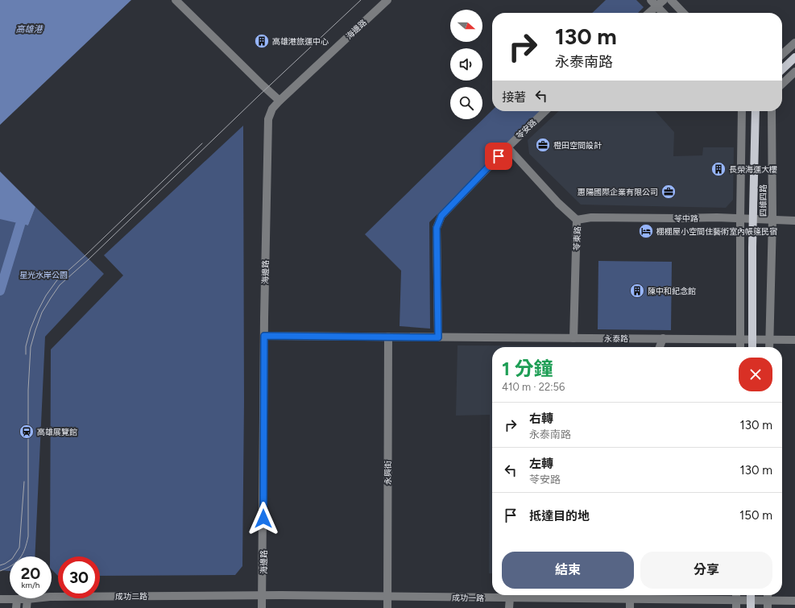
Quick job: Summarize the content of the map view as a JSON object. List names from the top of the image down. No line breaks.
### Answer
{"streets":{"main road":["四維四路"],"street":["海邊路","苓安路","苓中路","苓東路","永泰路","永興街","成功二路","成功一路"]},"crossings":[["海邊路","永泰路"],["海邊路","成功二路"],["海邊路","成功一路"],["苓安路","苓東路"],["苓安路","永泰路"],["四維四路","苓中路"],["四維四路","永泰路"],["苓中路","苓東路"],["苓東路","永泰路"],["永泰路","永興街"],["永興街","成功一路"],["成功二路","成功一路"]],"water":["高雄港"],"parks":["星光水岸公園"],"places":{"building":["高雄港旅運中心","長榮海運大樓","陳中和紀念館"],"office":["橙田空間設計","惠陽國際企業有限公司"],"hotel":["棚棚屋小空間住藝術室內帳篷民宿"],"station":["高雄展覽館"]},"north":"right","page":{"turn":["130 m","永泰南路"],"then":"接著","heading":["1 分鐘","410 m · 22:56"],"list":[{"name":"右轉","note":"永泰南路","value":"130 m"},{"name":"左轉","note":"苓安路","value":"130 m"},{"name":"抵達目的地","value":"150 m"}],"buttons":["結束","分享"],"speed":"20 km/h","limit":"30"}}
